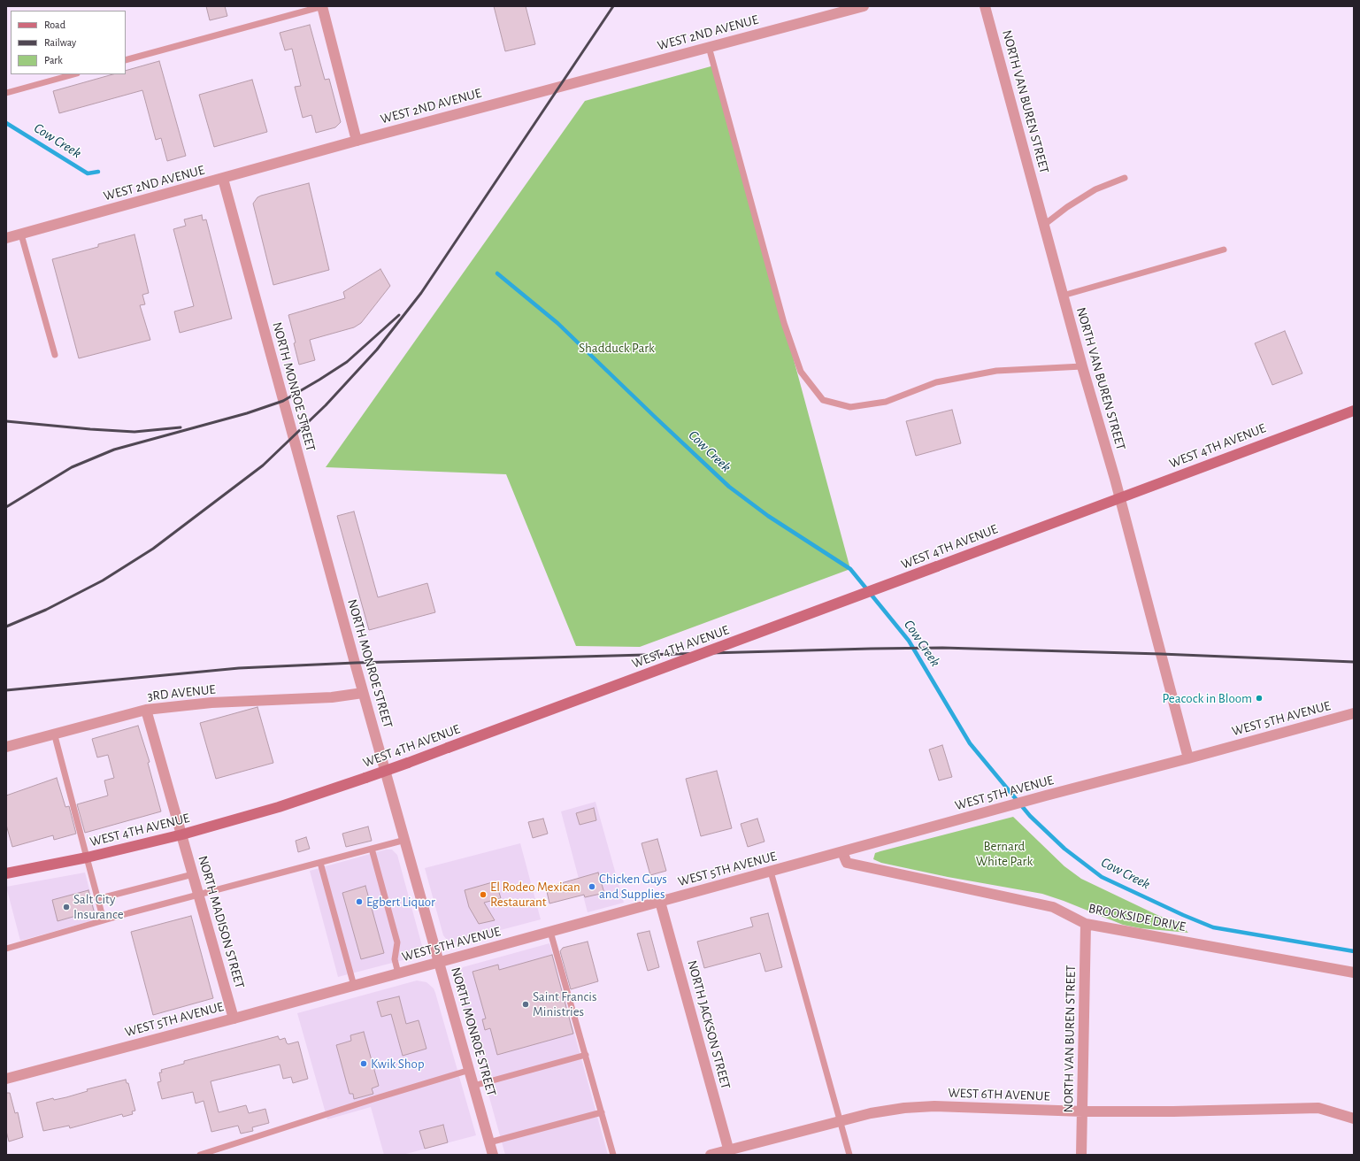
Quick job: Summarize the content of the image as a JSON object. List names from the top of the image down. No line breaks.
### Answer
{"streets":{"main road":["WEST 4TH AVENUE"],"street":["WEST 2ND AVENUE","NORTH VAN BUREN STREET","NORTH MONROE STREET","3RD AVENUE","WEST 5TH AVENUE","BROOKSIDE DRIVE","NORTH MADISON STREET","NORTH JACKSON STREET","WEST 6TH AVENUE"]},"crossings":[["WEST 2ND AVENUE","NORTH MONROE STREET"],["NORTH VAN BUREN STREET","WEST 4TH AVENUE"],["NORTH VAN BUREN STREET","WEST 5TH AVENUE"],["NORTH VAN BUREN STREET","BROOKSIDE DRIVE"],["NORTH VAN BUREN STREET","WEST 6TH AVENUE"],["NORTH MONROE STREET","3RD AVENUE"],["NORTH MONROE STREET","WEST 5TH AVENUE"],["WEST 4TH AVENUE","NORTH MADISON STREET"],["3RD AVENUE","NORTH MADISON STREET"],["WEST 5TH AVENUE","BROOKSIDE DRIVE"],["WEST 5TH AVENUE","NORTH MADISON STREET"],["WEST 5TH AVENUE","NORTH JACKSON STREET"],["NORTH JACKSON STREET","WEST 6TH AVENUE"]],"water":["Cow Creek"],"parks":["Shadduck Park","Bernard White Park"],"places":["Peacock in Bloom","Chicken Guys and Supplies","El Rodeo Mexican Restaurant","Egbert Liquor","Salt City Insurance","Saint Francis Ministries","Kwik Shop"],"legend":["Road","Railway","Park"]}
